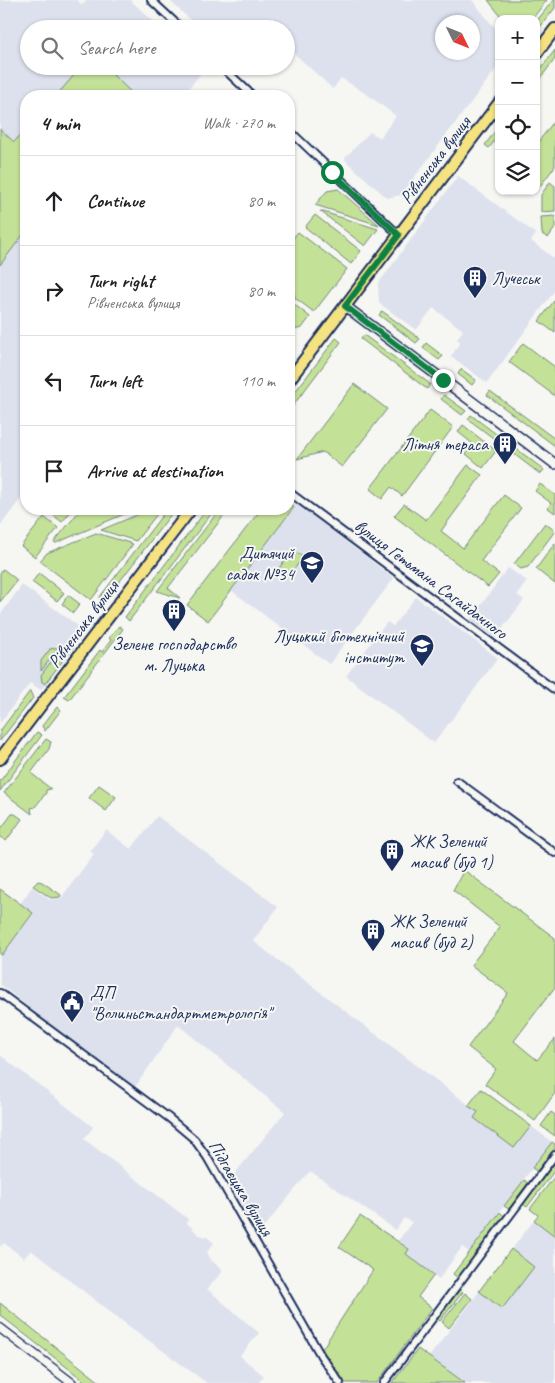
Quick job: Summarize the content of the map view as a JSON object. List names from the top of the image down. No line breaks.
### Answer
{"streets":{"main road":["Рівненська вулиця"],"street":["вулиця Гетьмана Сагайдачного","Підгаєцька вулиця"]},"places":{"building":["Лучеськ","Літня тераса","Зелене господарство м. Луцька","ЖК Зелений масив (буд 1)","ЖК Зелений масив (буд 2)"],"school or university":["Дитячий садок №34","Луцький біотехнічний інститут"],"public building":["ДП \"Волиньстандартметрологія\""]},"north":"bottom right","page":{"map_buttons":["+","−"],"search":"Search here","heading":["4 min","Walk · 270 m"],"list":[["Continue","80 m"],["Turn right","Рівненська вулиця","80 m"],["Turn left","110 m"],"Arrive at destination"]}}
